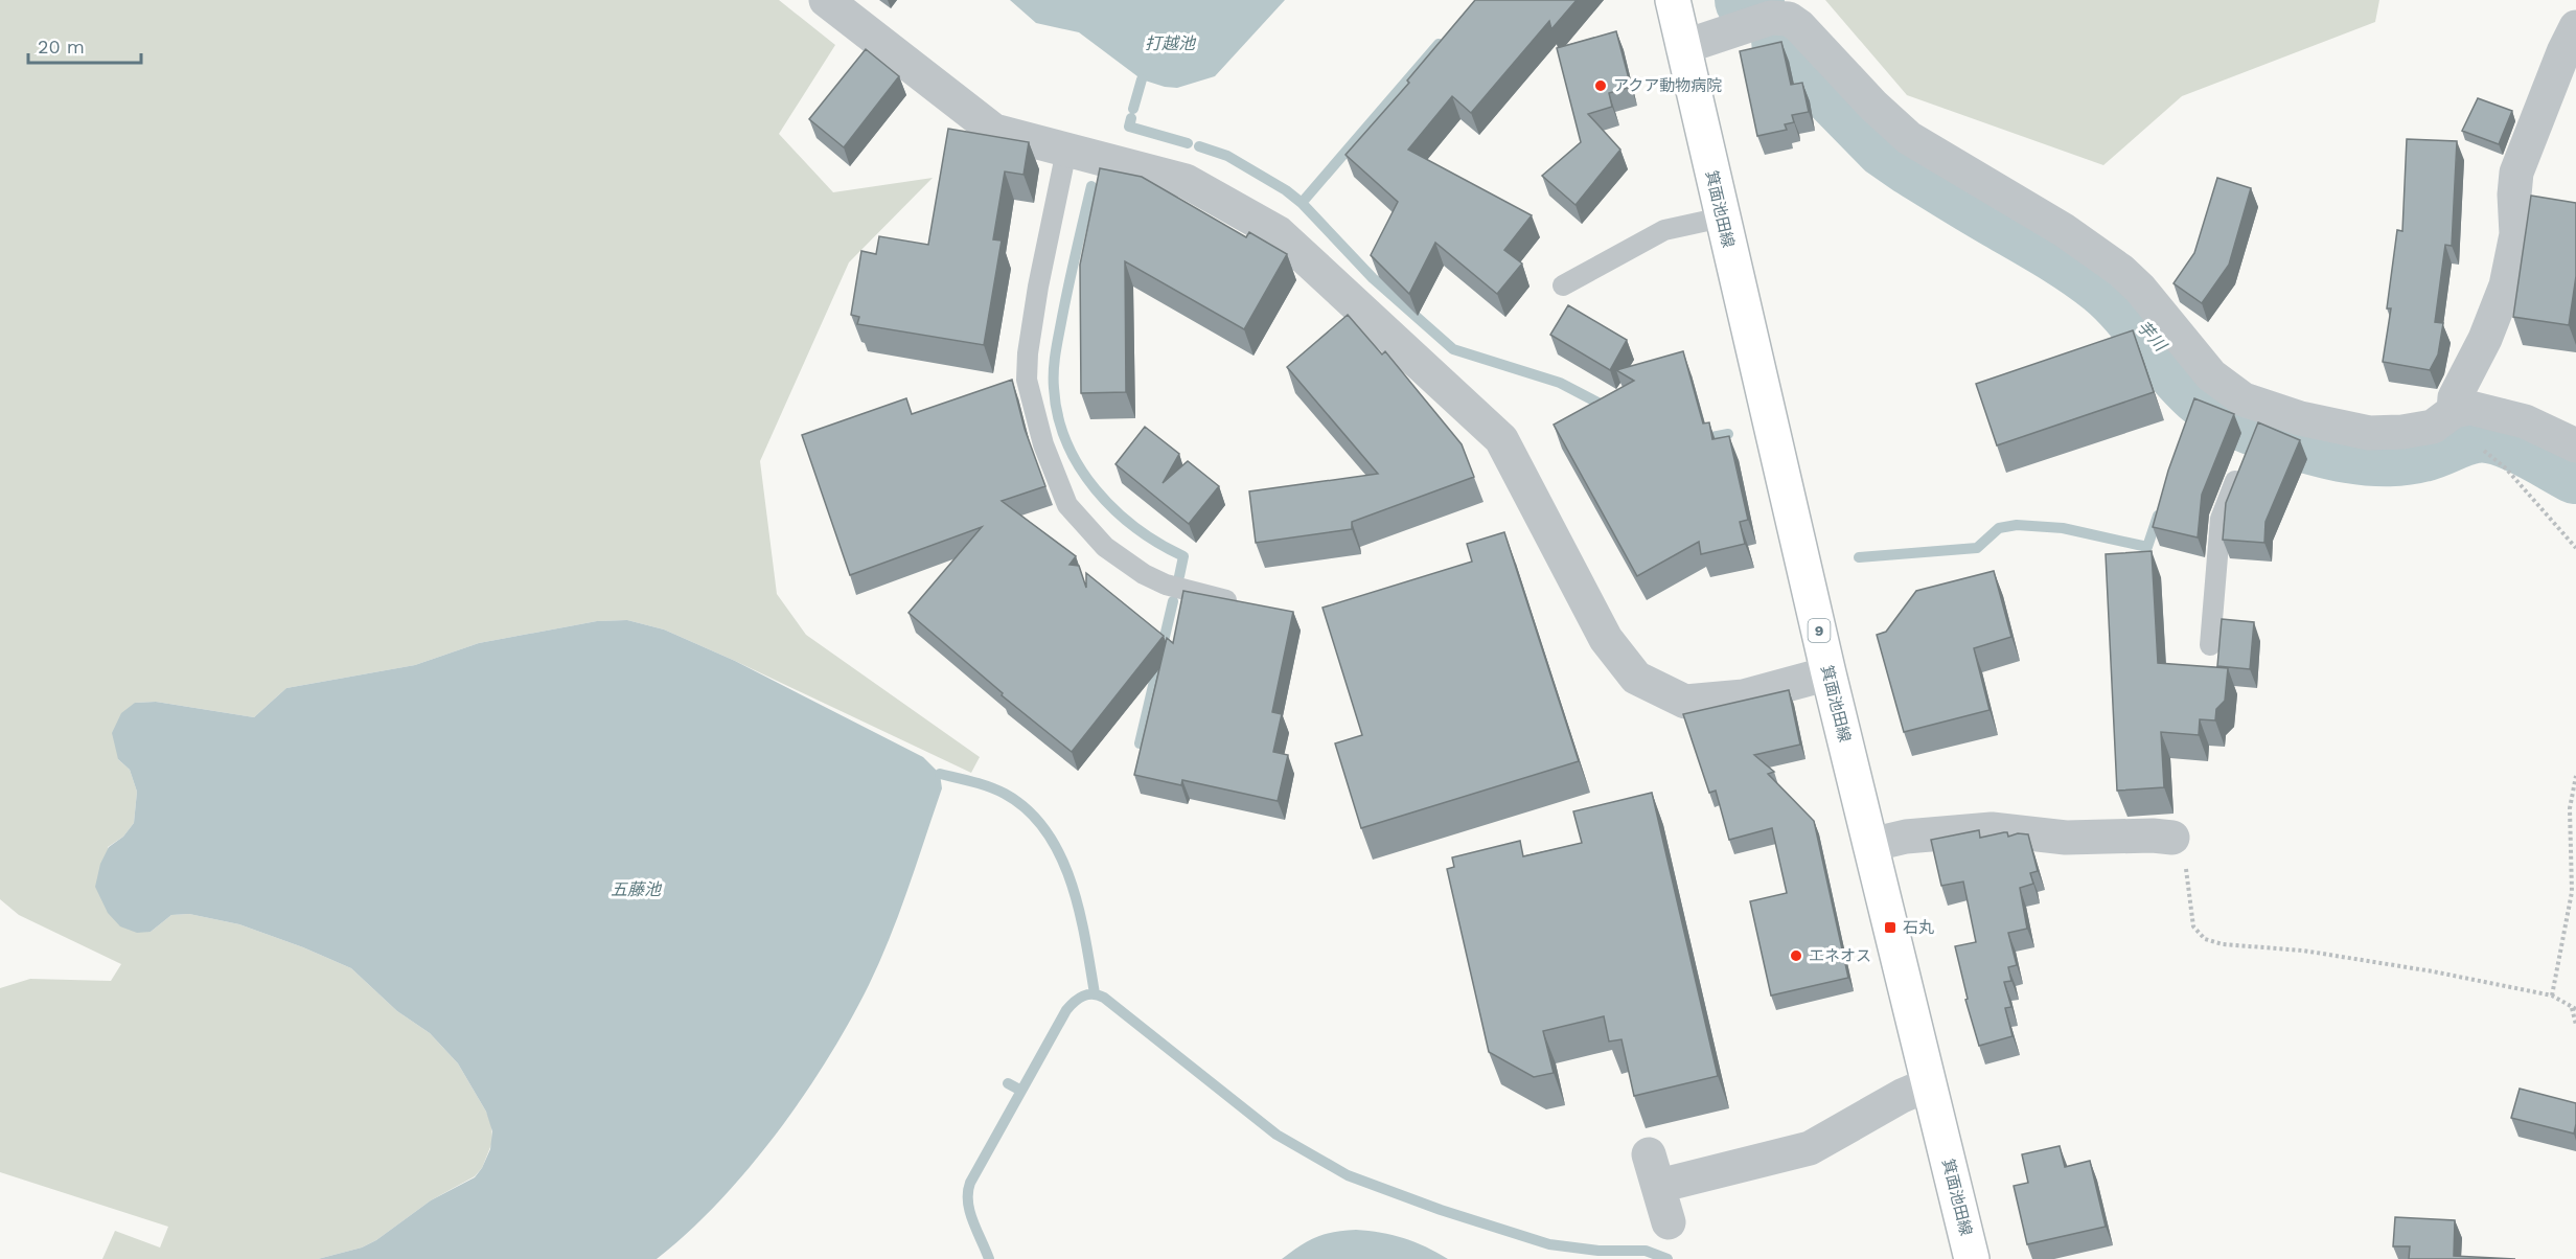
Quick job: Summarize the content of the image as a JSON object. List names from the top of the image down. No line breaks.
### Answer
{"streets":{"main road":["箕面池田線","9"]},"water":["打越池","芋川","五藤池"],"places":{"other":["アクア動物病院","エネオス"],"transit":["石丸"]},"scale_bar":"20 m"}
